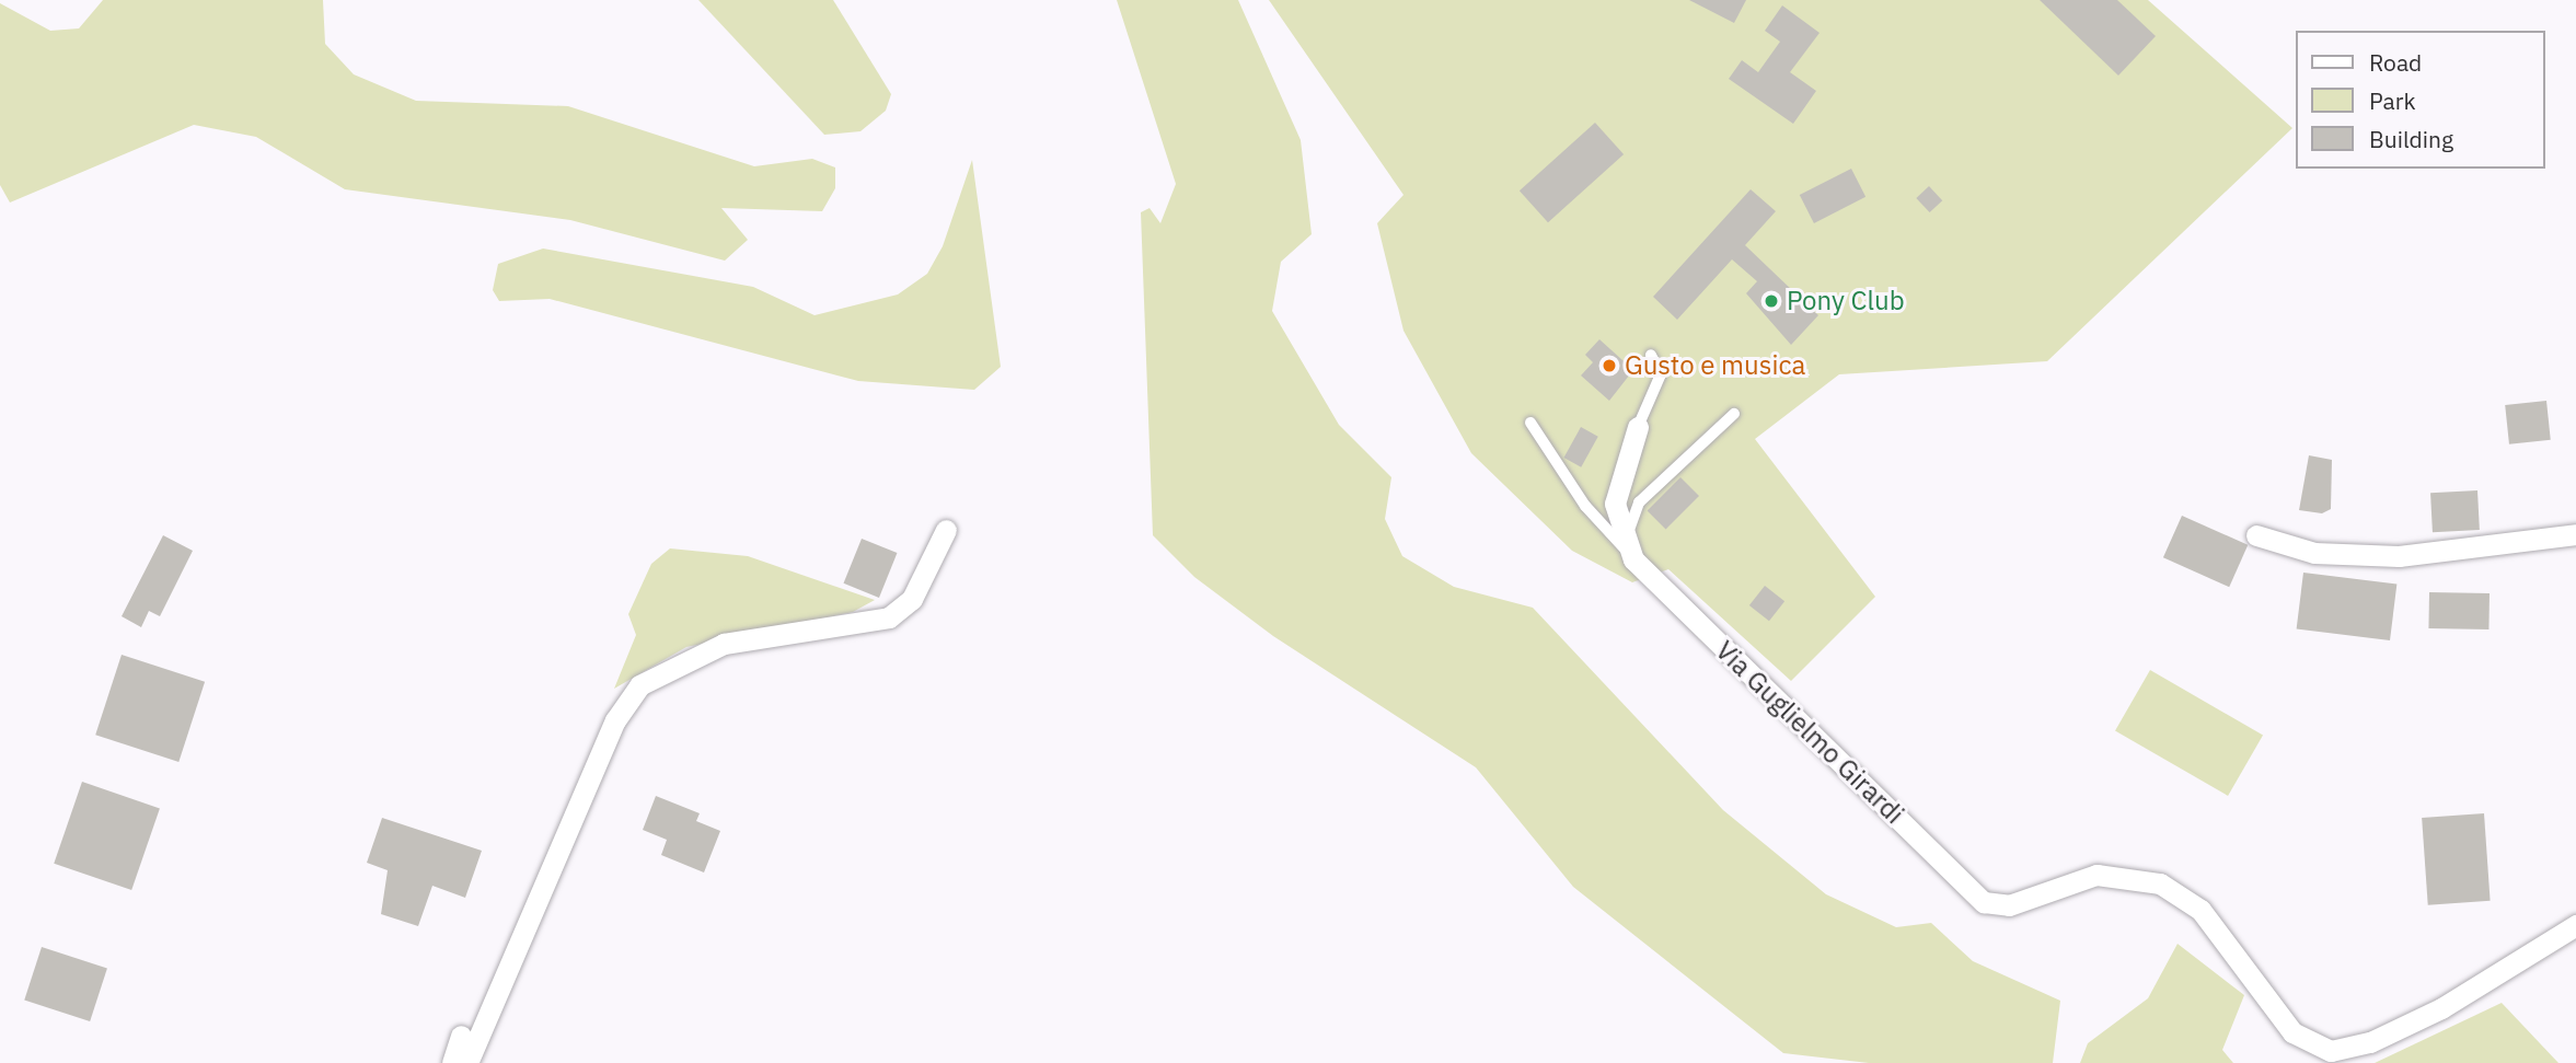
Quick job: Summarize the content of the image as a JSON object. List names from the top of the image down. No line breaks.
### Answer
{"streets":{"street":["Via Guglielmo Girardi"]},"places":["Pony Club","Gusto e musica"],"legend":["Road","Park","Building"]}
